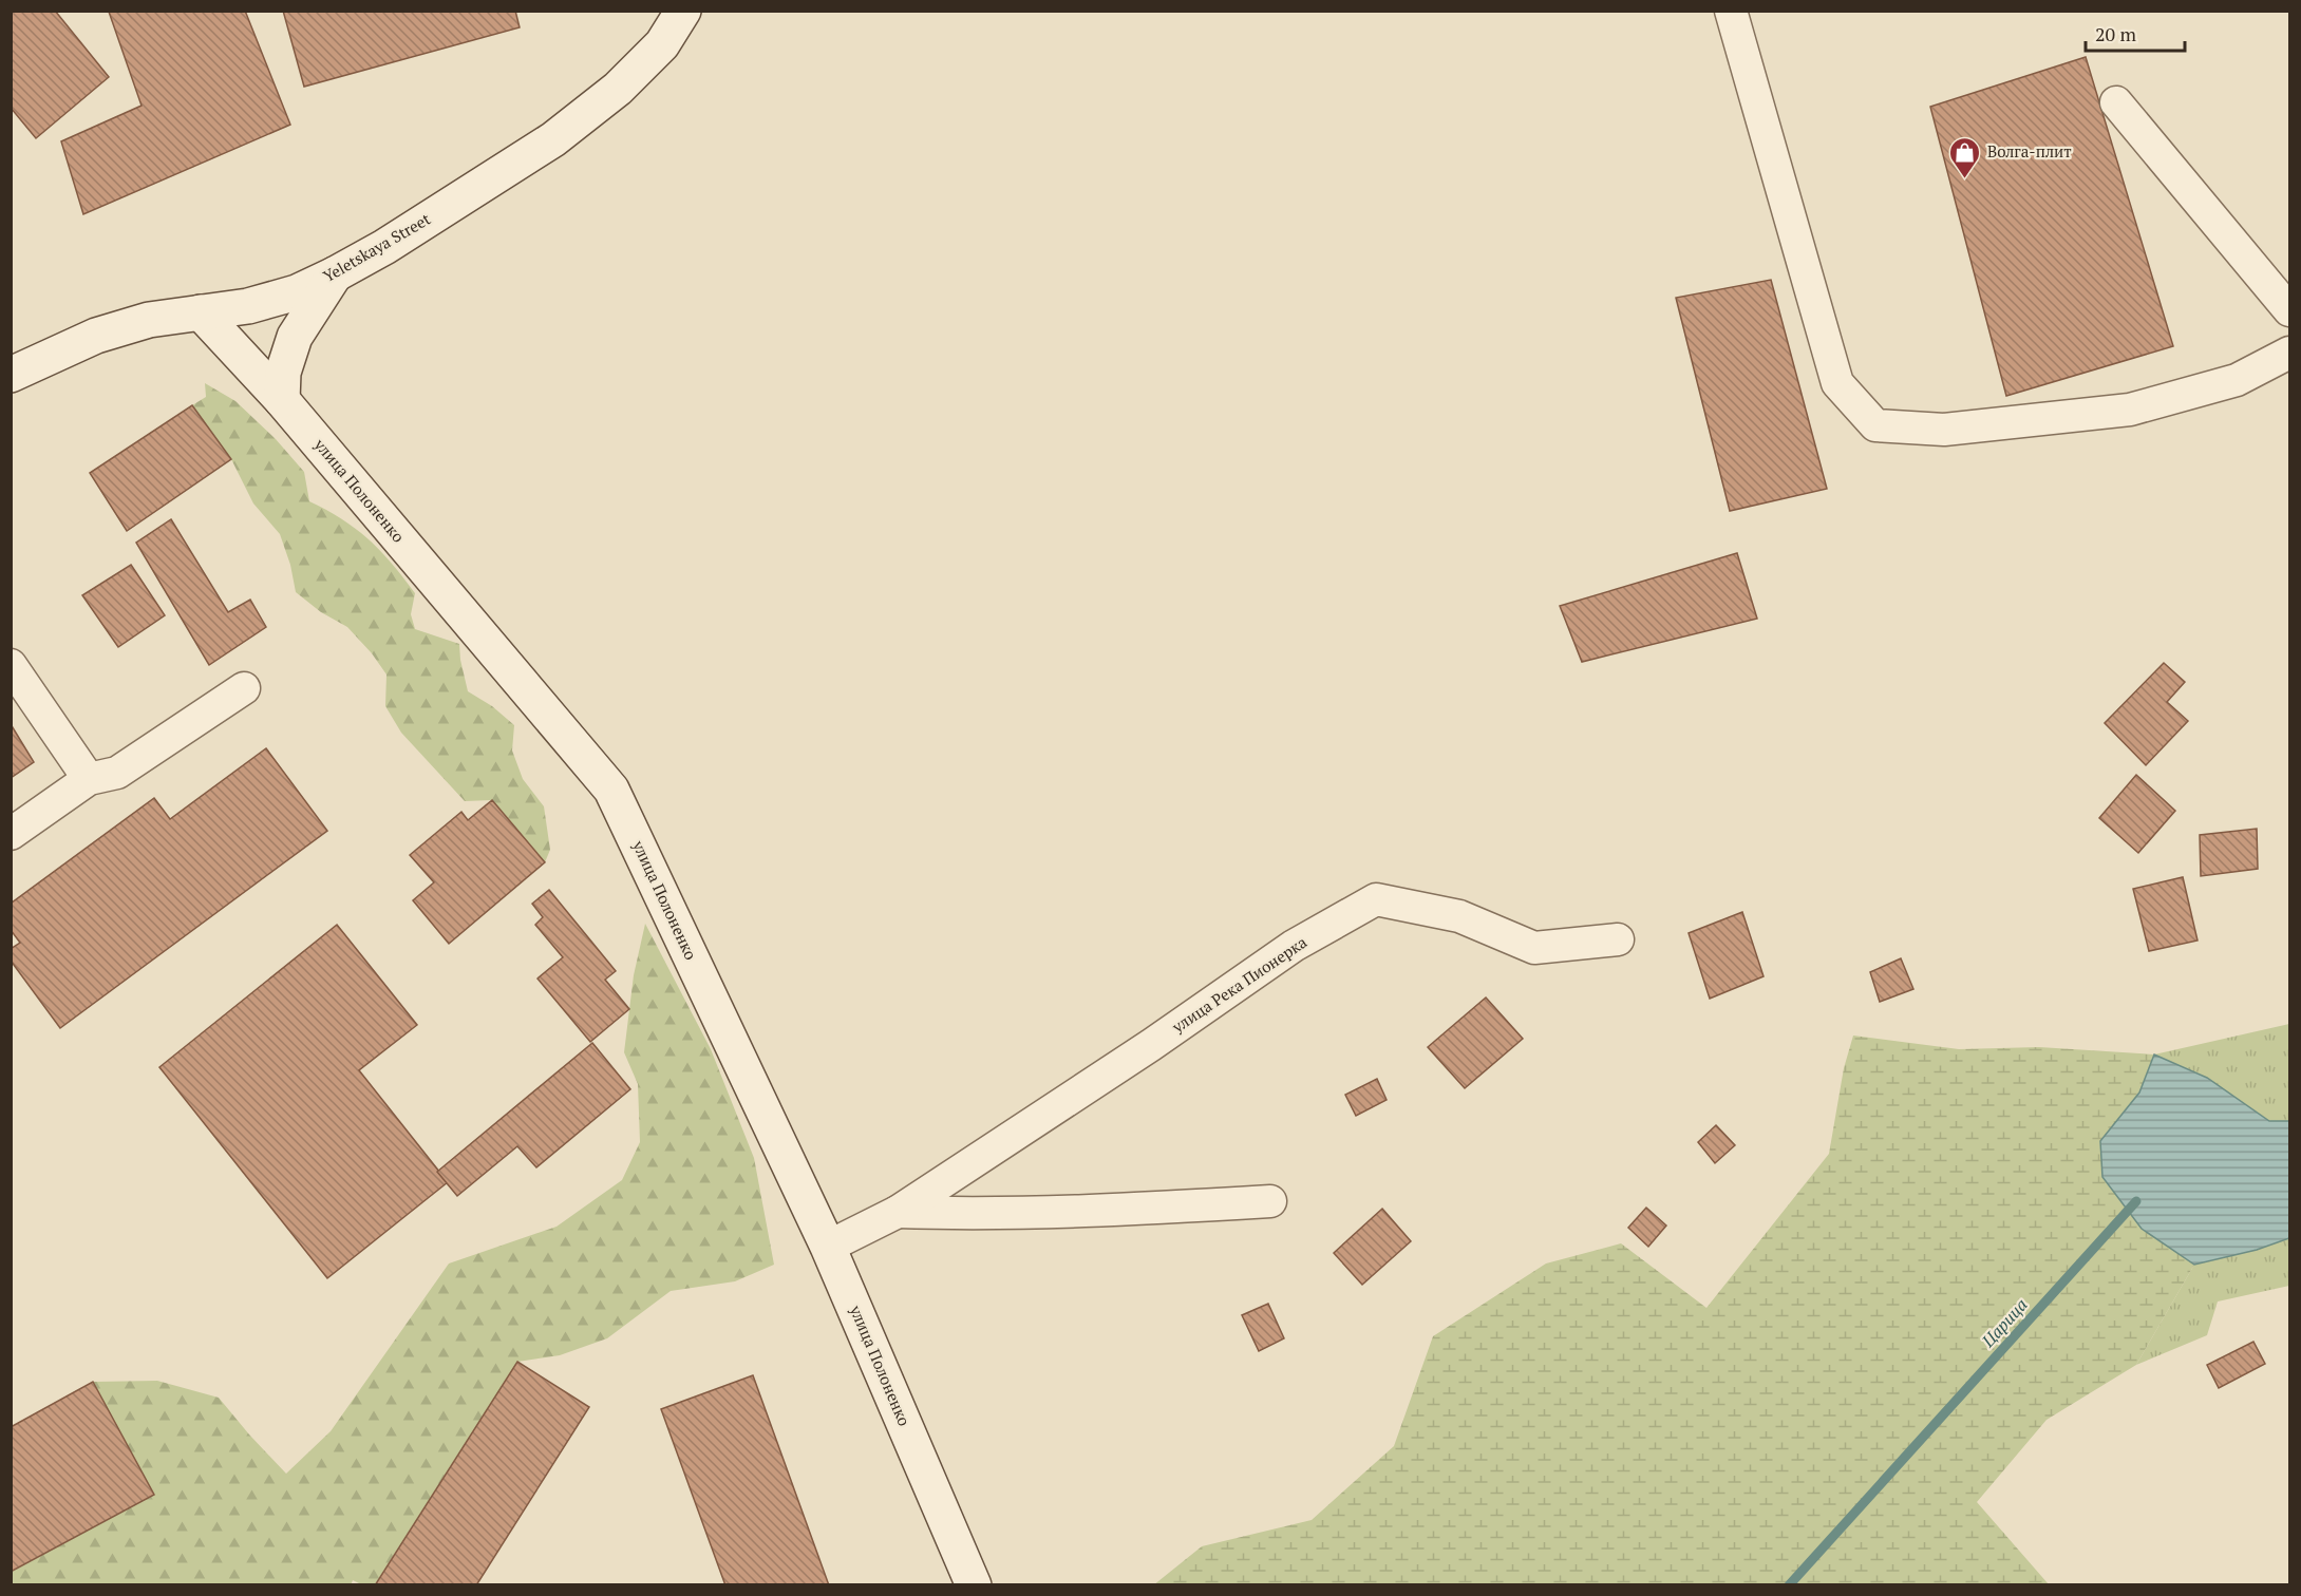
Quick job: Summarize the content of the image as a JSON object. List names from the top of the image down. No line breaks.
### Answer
{"streets":{"main road":["Yeletskaya Street","улица Полоненко"],"street":["улица Река Пионерка"]},"crossings":[["Yeletskaya Street","улица Полоненко"],["улица Полоненко","улица Река Пионерка"]],"water":["Царица"],"places":{"shop":["Волга-плит"]},"scale_bar":"20 m"}
